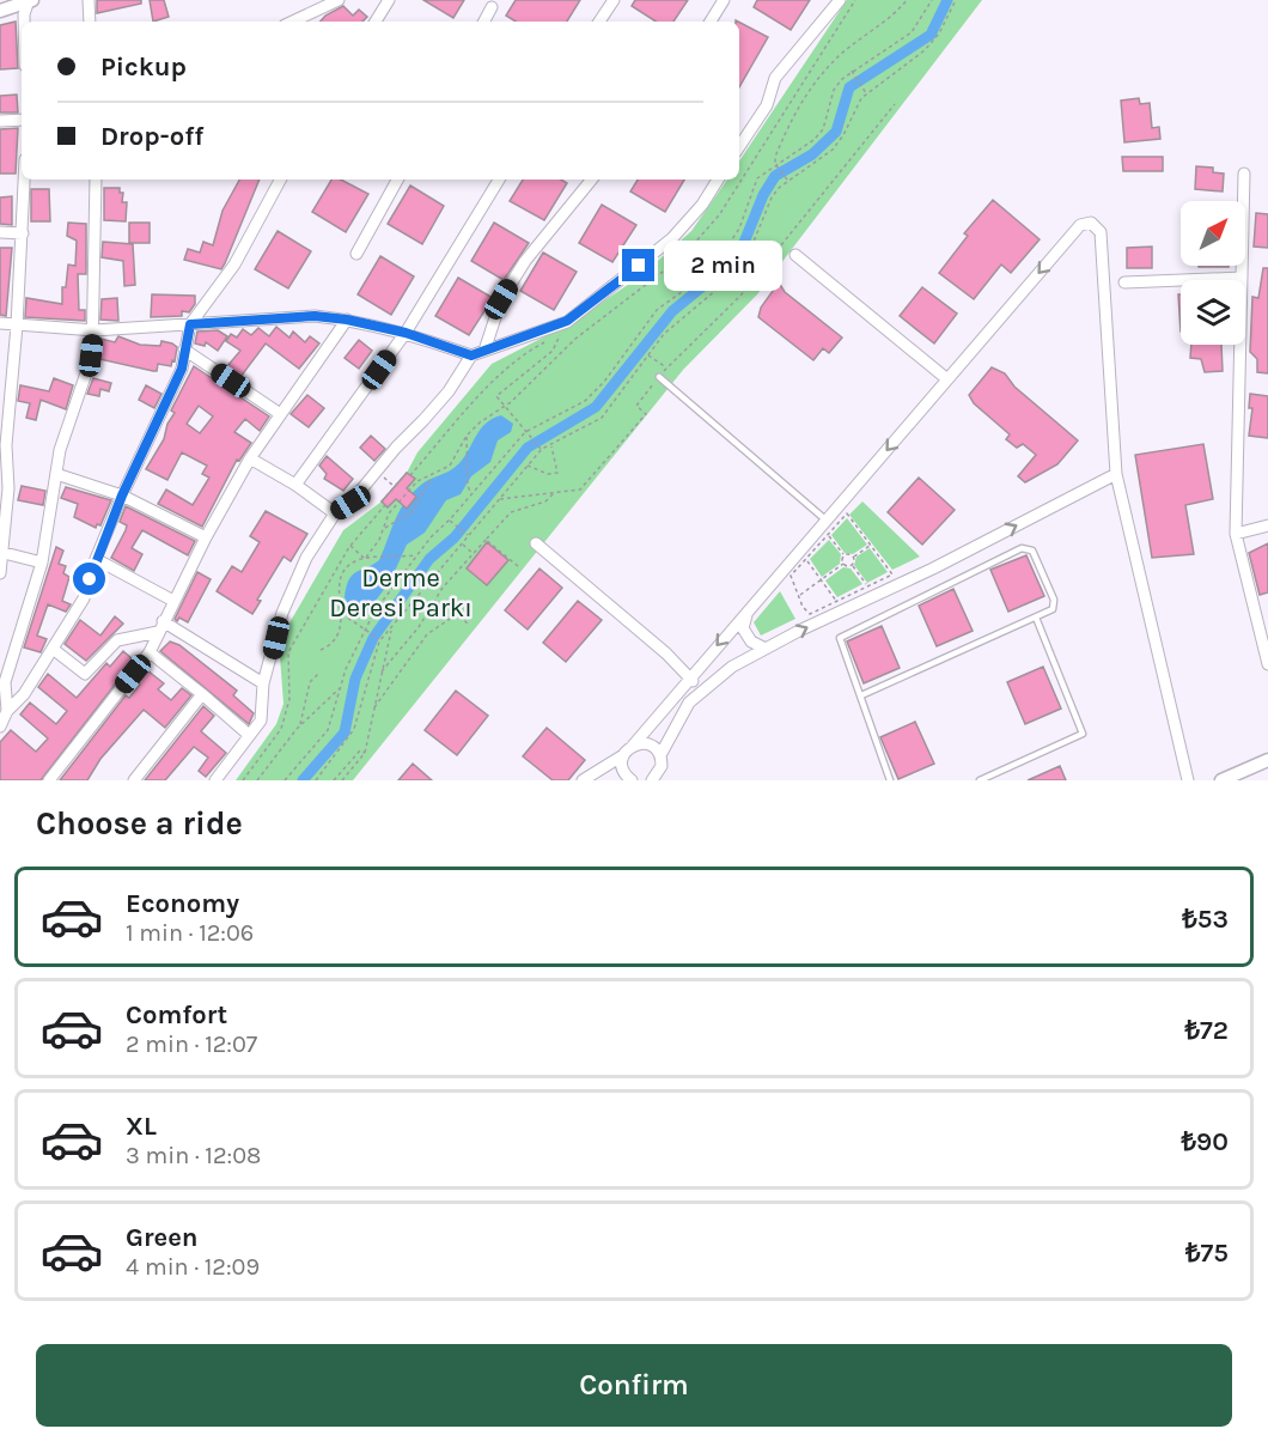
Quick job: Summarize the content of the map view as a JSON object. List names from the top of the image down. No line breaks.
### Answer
{"parks":["Derme Deresi Parkı"],"north":"top right","page":{"banner":["Pickup","Drop-off"],"bubble":"2 min","heading":"Choose a ride","list":[{"name":"Economy","note":"1 min · 12:06","value":"₺53"},{"name":"Comfort","note":"2 min · 12:07","value":"₺72"},{"name":"XL","note":"3 min · 12:08","value":"₺90"},{"name":"Green","note":"4 min · 12:09","value":"₺75"}],"buttons":"Confirm"}}
